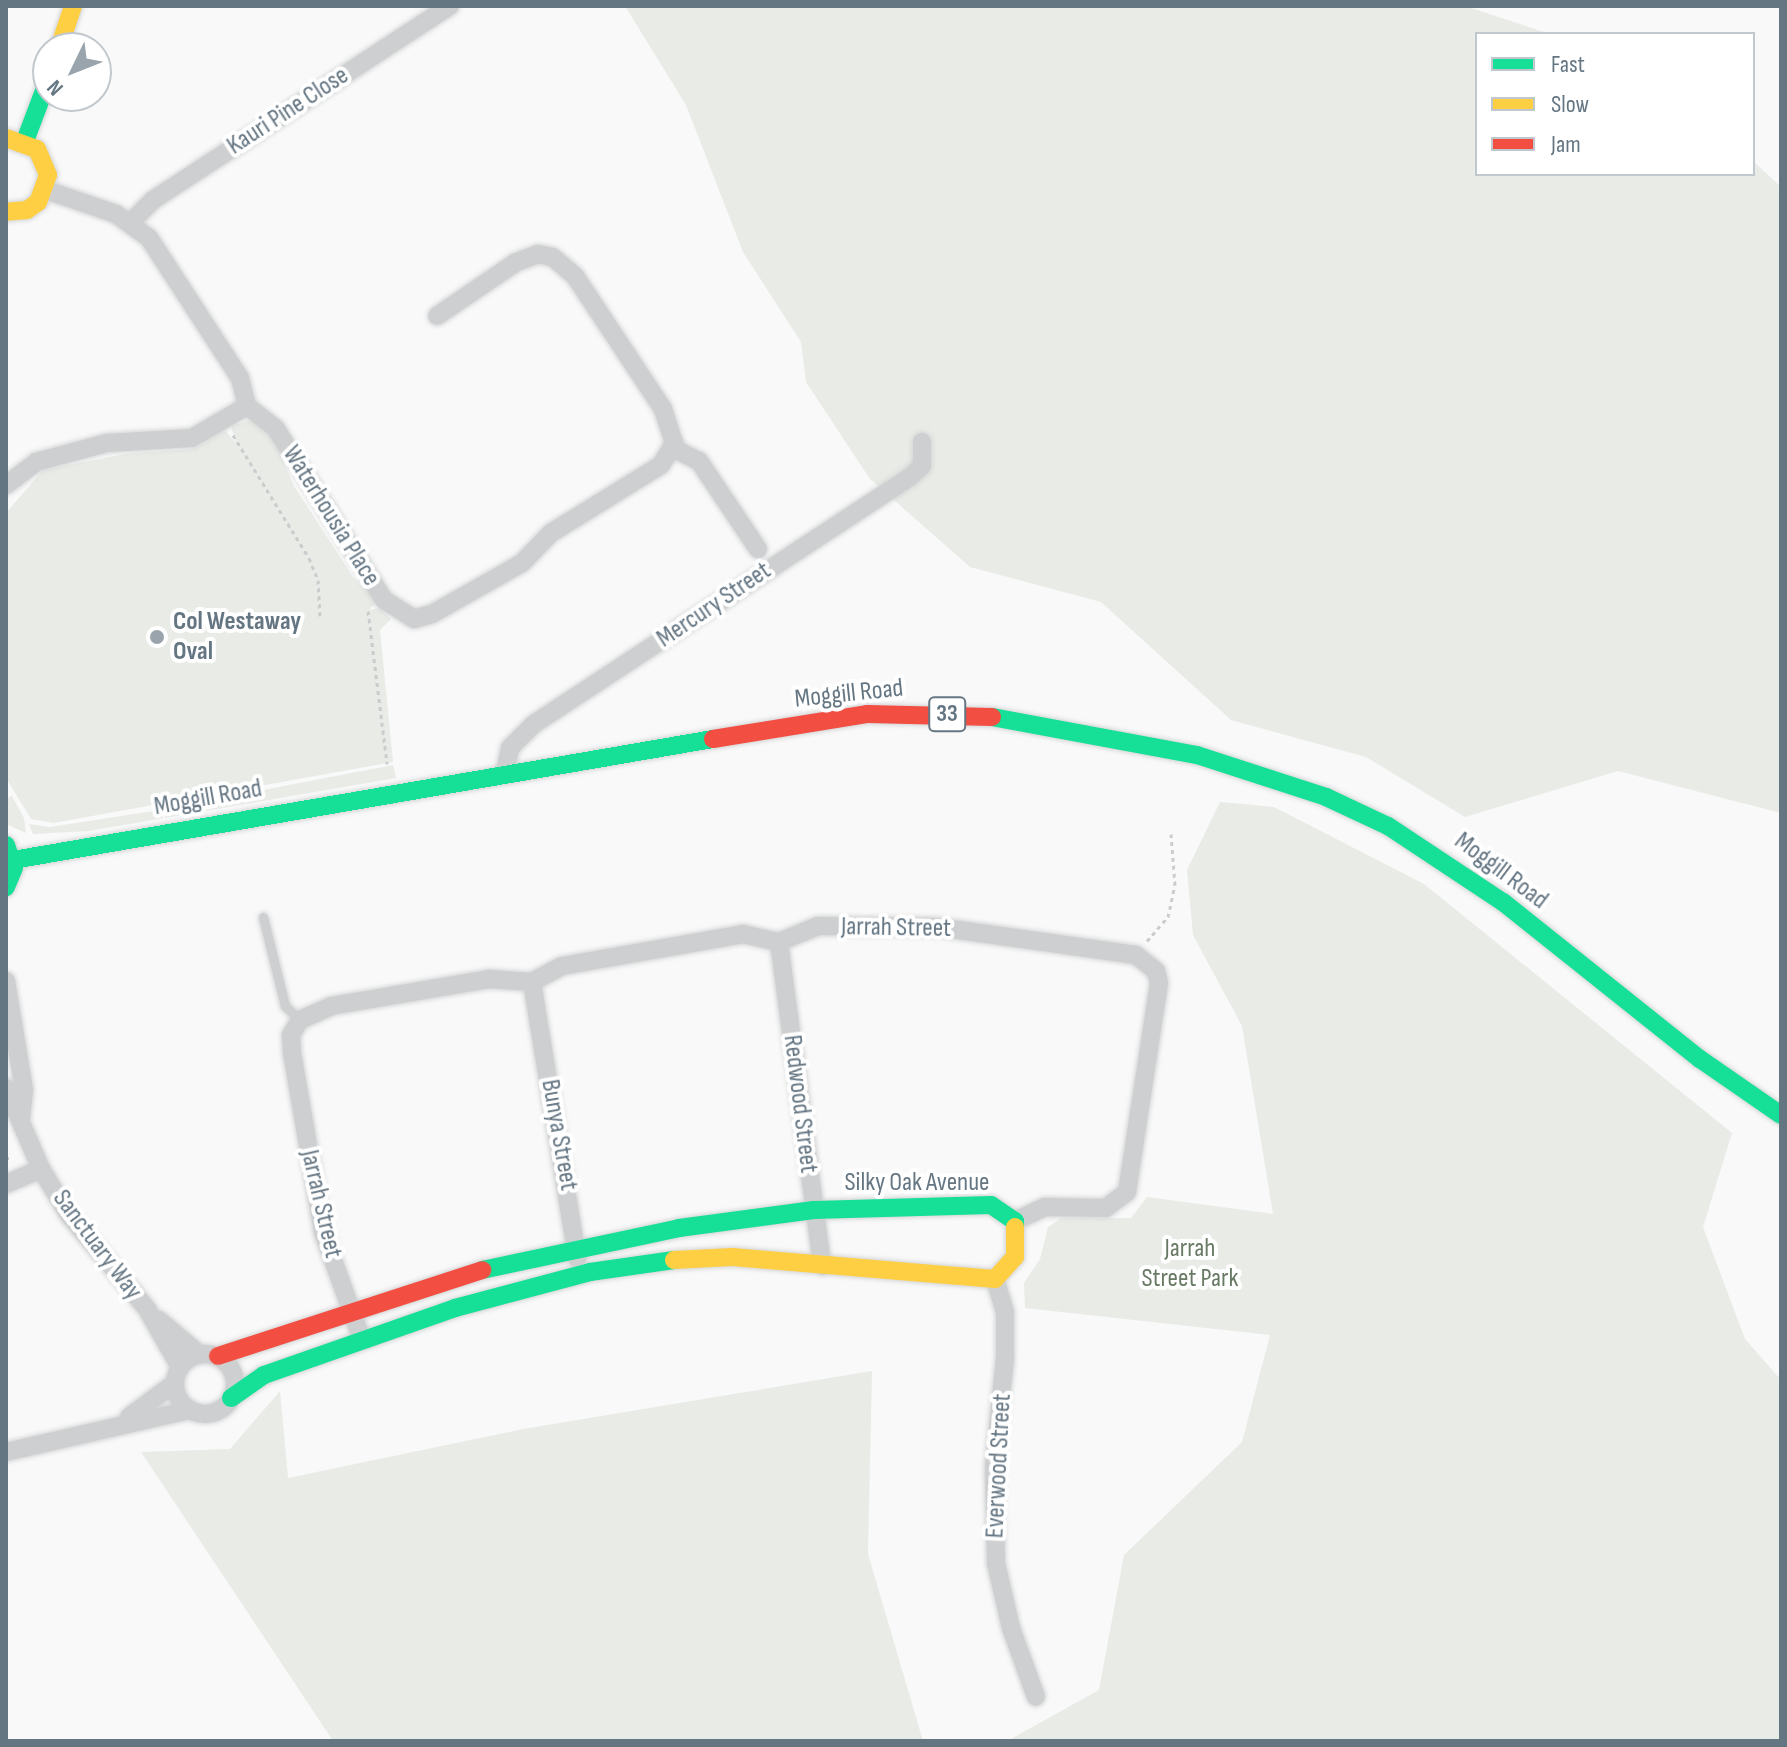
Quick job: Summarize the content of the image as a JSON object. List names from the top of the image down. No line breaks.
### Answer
{"streets":{"street":["Kauri Pine Close","Waterhousia Place","Mercury Street","Moggill Road","33","Jarrah Street","Redwood Street","Bunya Street","Silky Oak Avenue","Sanctuary Way","Everwood Street"]},"crossings":[["Mercury Street","Moggill Road"],["Moggill Road","33"],["Jarrah Street","Redwood Street"],["Jarrah Street","Silky Oak Avenue"],["Redwood Street","Silky Oak Avenue"],["Bunya Street","Silky Oak Avenue"],["Silky Oak Avenue","Sanctuary Way"],["Silky Oak Avenue","Everwood Street"]],"parks":["Jarrah Street Park"],"places":["Col Westaway Oval"],"legend":["Fast","Slow","Jam"],"north":"bottom left"}
